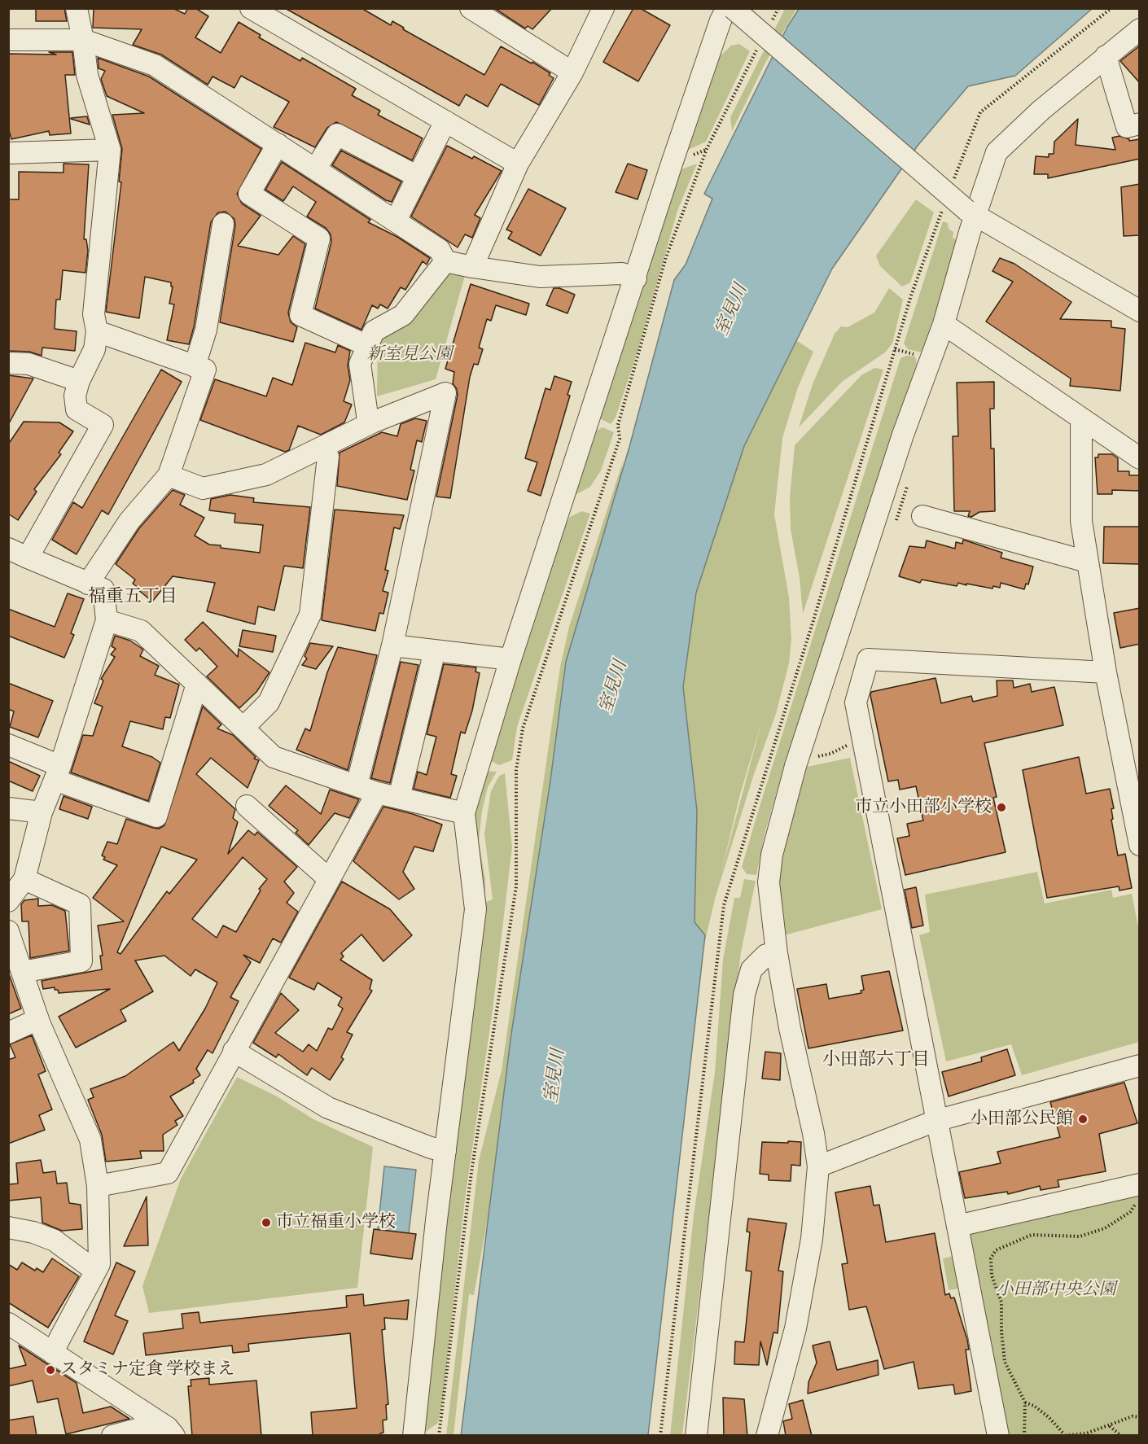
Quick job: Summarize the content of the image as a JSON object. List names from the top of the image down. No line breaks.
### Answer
{"districts":["福重五丁目","小田部六丁目"],"water":["室見川"],"parks":["新室見公園","小田部中央公園"],"places":["市立小田部小学校","小田部公民館","市立福重小学校","スタミナ定食 学校まえ"]}
